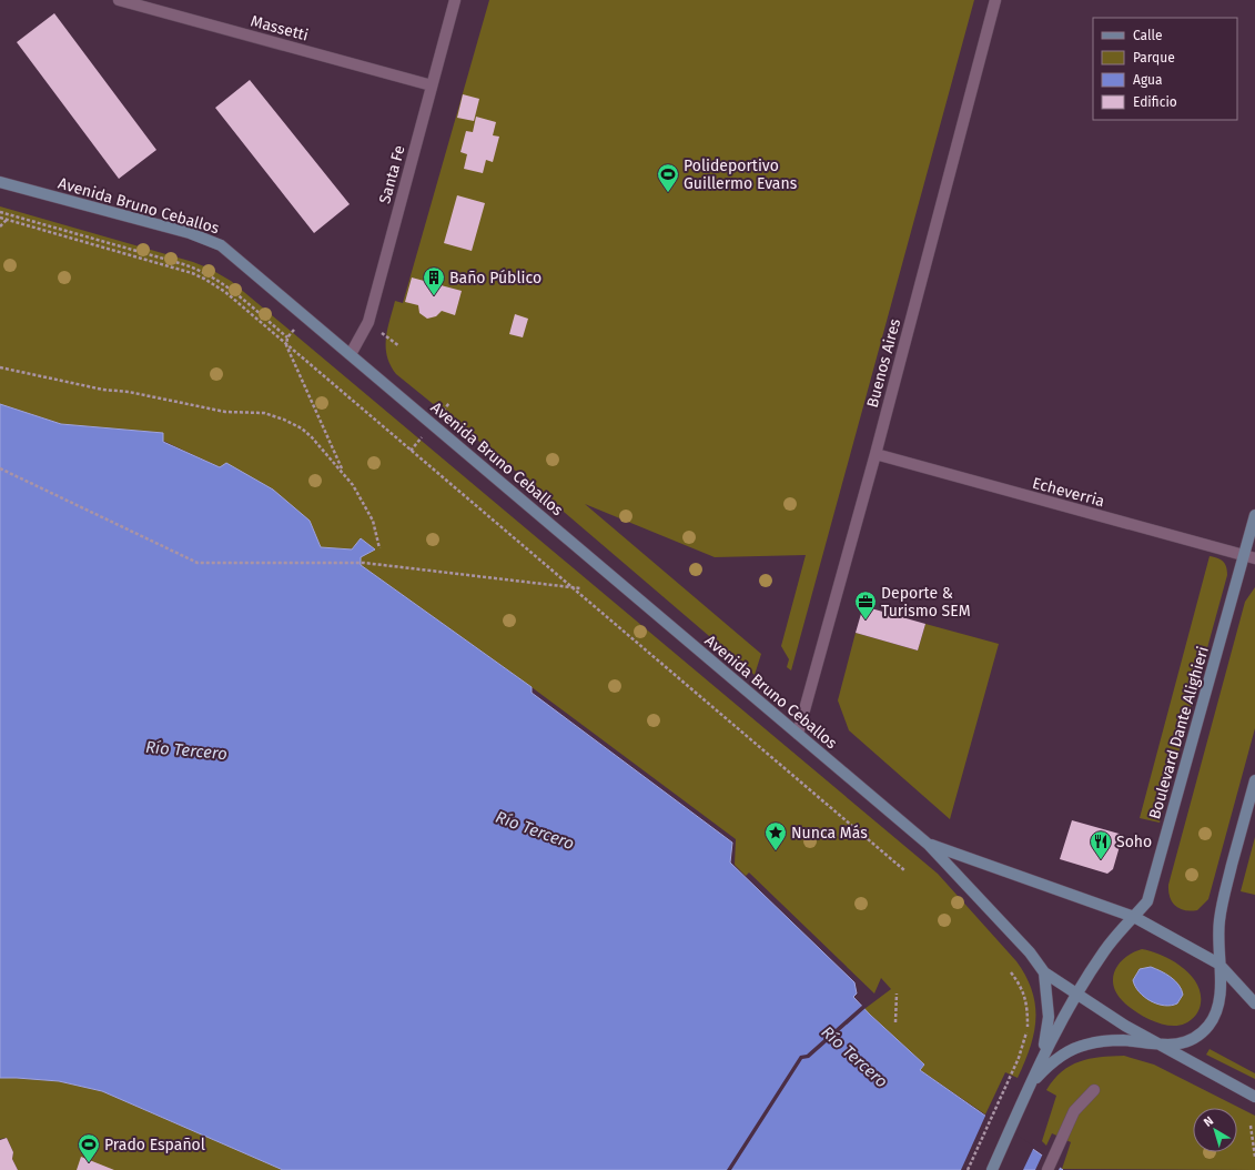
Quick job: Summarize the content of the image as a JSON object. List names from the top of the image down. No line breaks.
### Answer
{"streets":{"main road":["Avenida Bruno Ceballos","Boulevard Dante Alighieri"],"street":["Massetti","Santa Fe","Buenos Aires","Echeverria"]},"crossings":[["Massetti","Santa Fe"],["Santa Fe","Avenida Bruno Ceballos"],["Avenida Bruno Ceballos","Buenos Aires"],["Avenida Bruno Ceballos","Boulevard Dante Alighieri"],["Buenos Aires","Echeverria"],["Echeverria","Boulevard Dante Alighieri"]],"water":["Río Tercero"],"places":{"sports":["Polideportivo Guillermo Evans","Prado Español"],"building":["Baño Público"],"office":["Deporte & Turismo SEM"],"place":["Nunca Más"],"restaurant":["Soho"]},"legend":["Calle","Parque","Agua","Edificio"],"north":"top left"}
